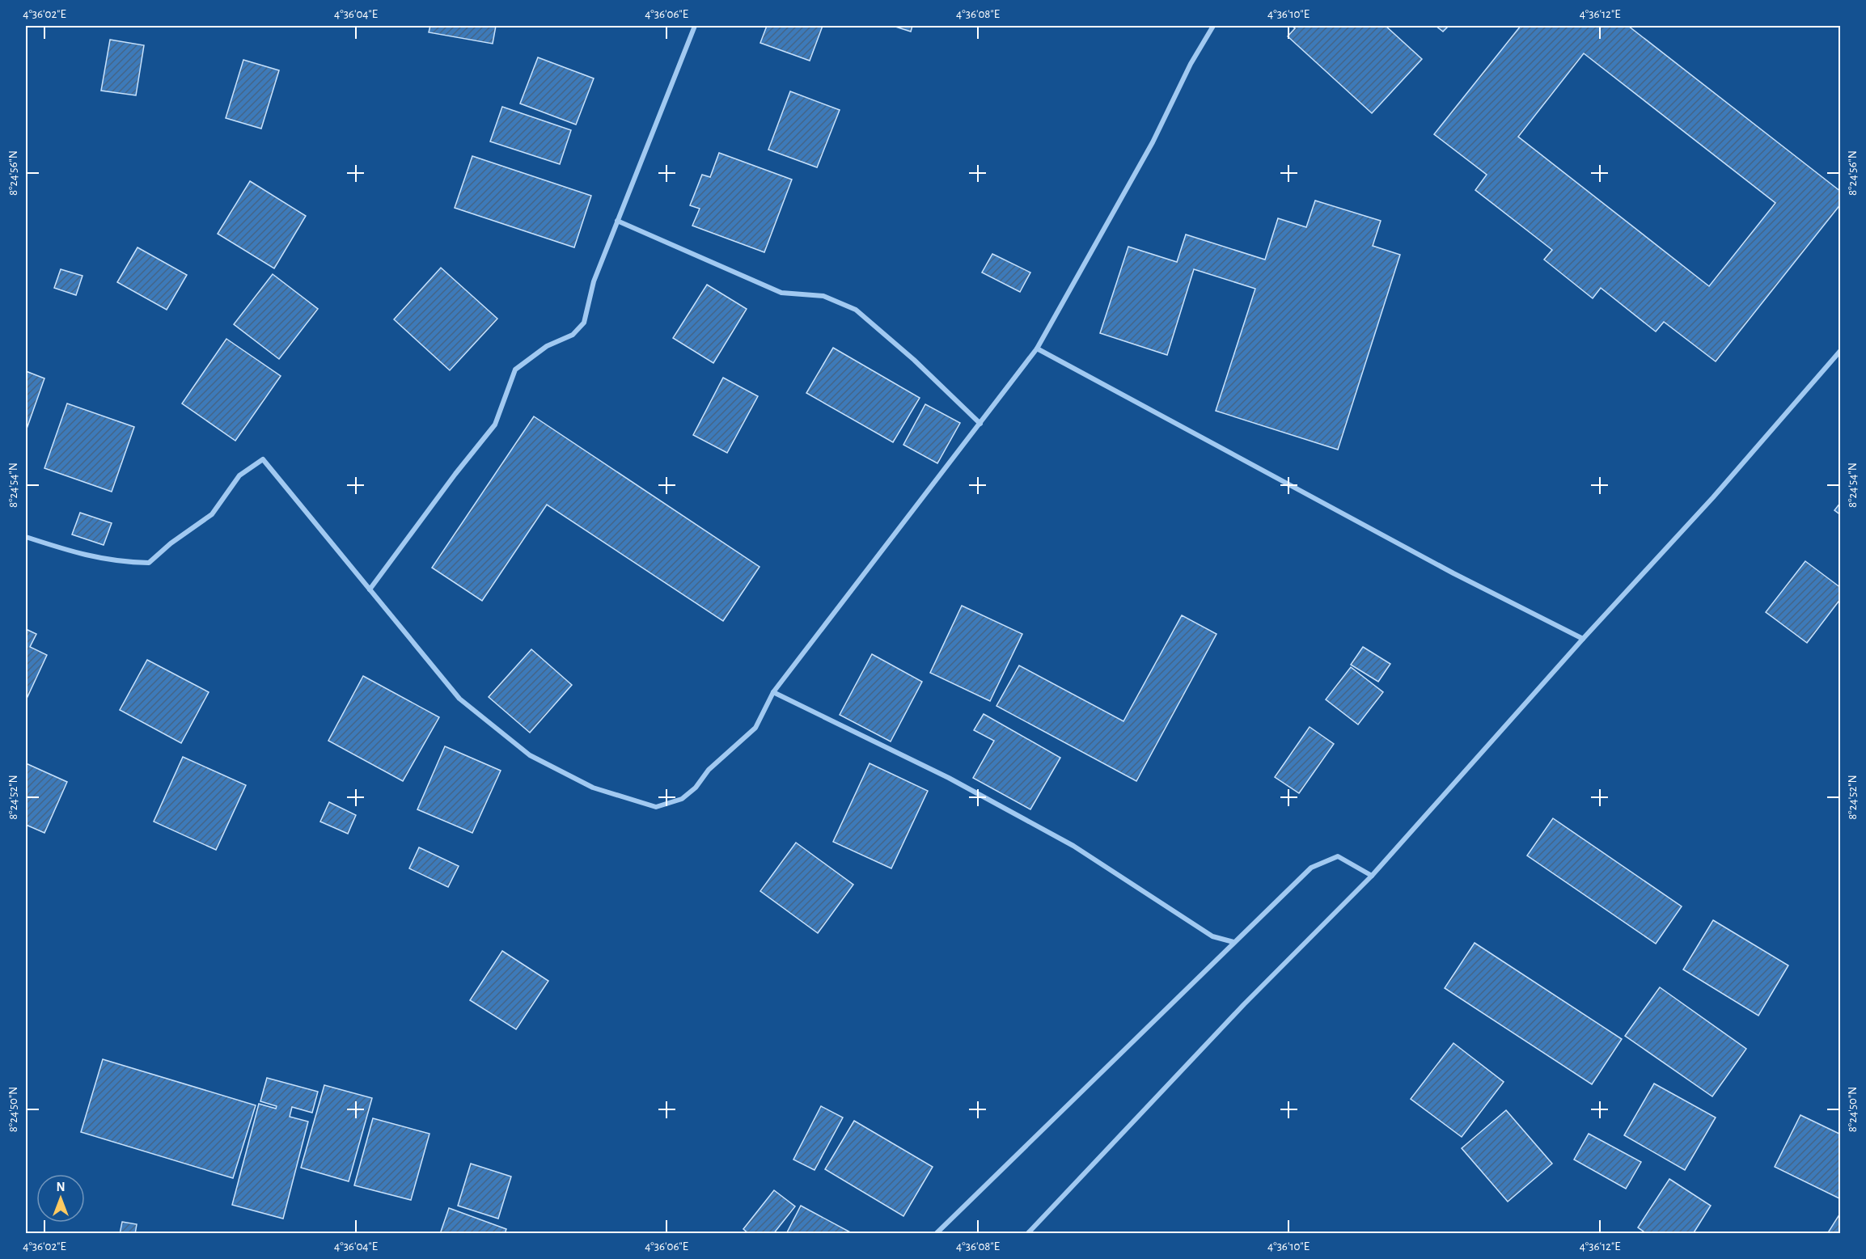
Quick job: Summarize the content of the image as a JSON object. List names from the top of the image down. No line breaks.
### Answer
{"north":"top","coordinates":["4°36'02\"E","4°36'04\"E","4°36'06\"E","4°36'08\"E","4°36'10\"E","4°36'12\"E","8°24'56\"N","8°24'54\"N","8°24'52\"N","8°24'50\"N"]}
